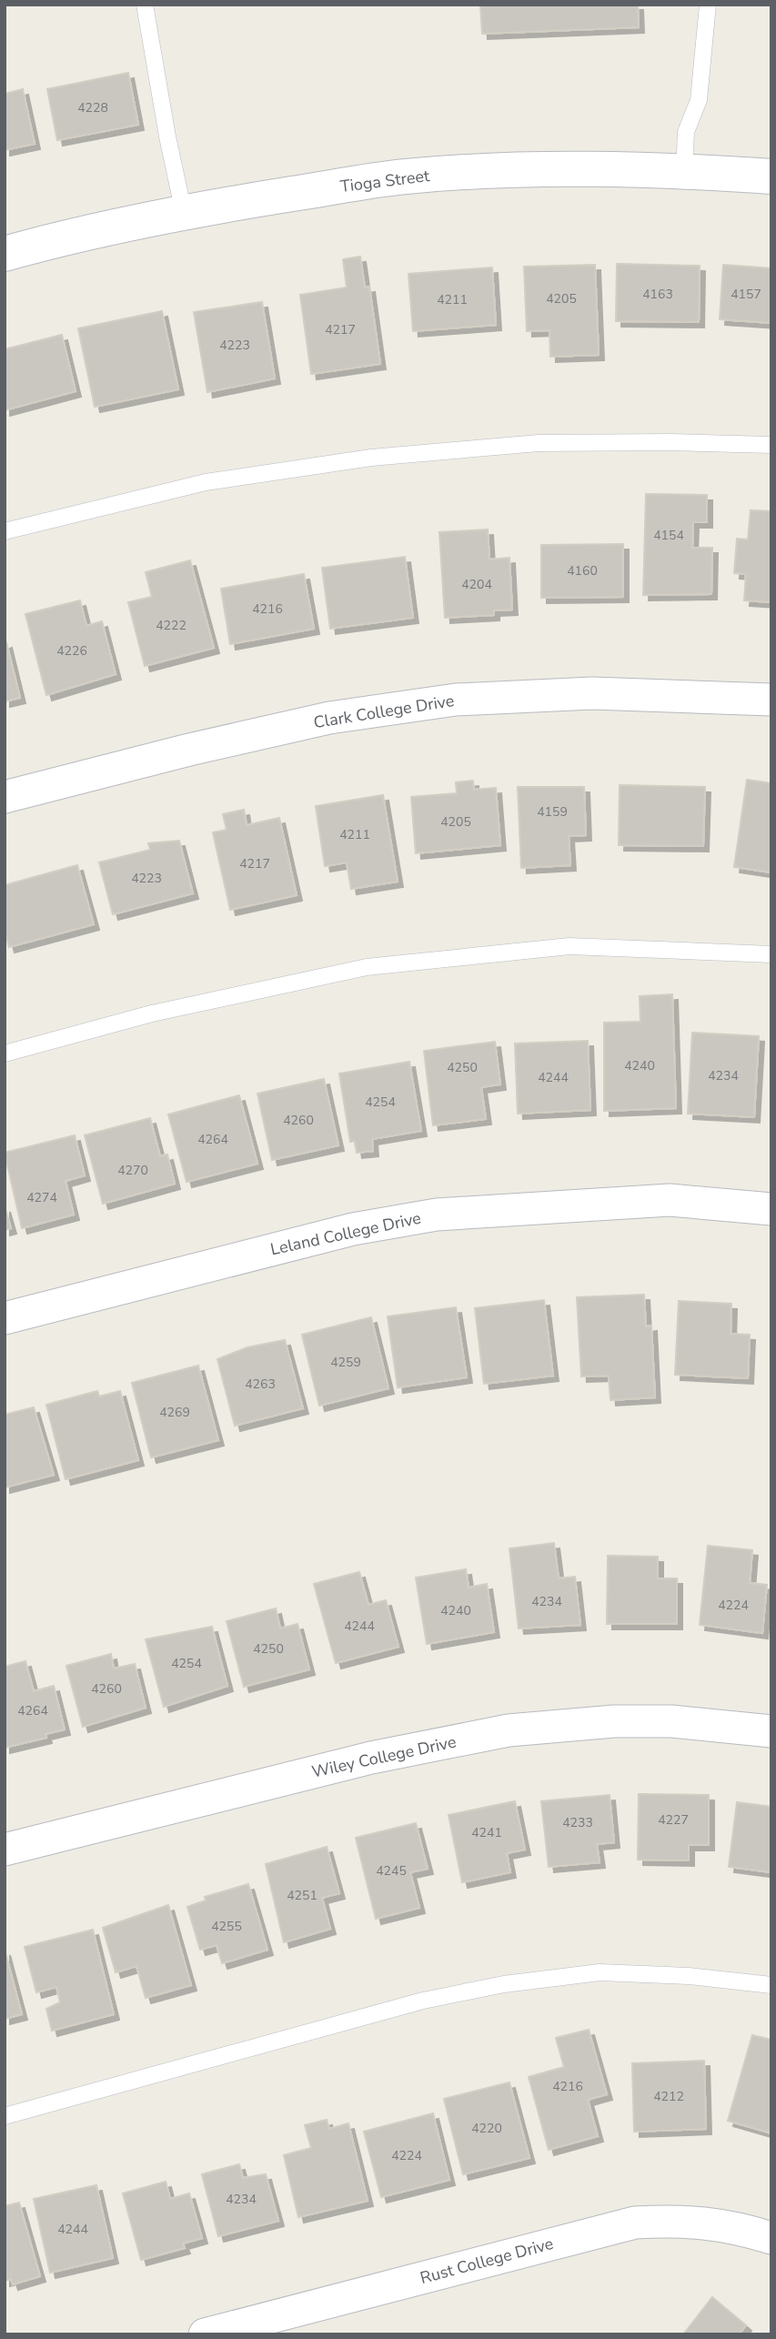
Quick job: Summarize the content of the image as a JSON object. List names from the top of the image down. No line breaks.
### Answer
{"streets":{"street":["Tioga Street","Clark College Drive","Leland College Drive","Wiley College Drive","Rust College Drive"]},"house_numbers":["4228","4163","4157","4205","4211","4217","4223","4154","4160","4204","4216","4222","4226","4159","4205","4211","4217","4223","4240","4250","4234","4244","4254","4260","4264","4270","4274","4259","4263","4269","4234","4224","4240","4244","4250","4254","4260","4264","4227","4233","4241","4245","4251","4255","4216","4212","4220","4224","4234","4244"]}
